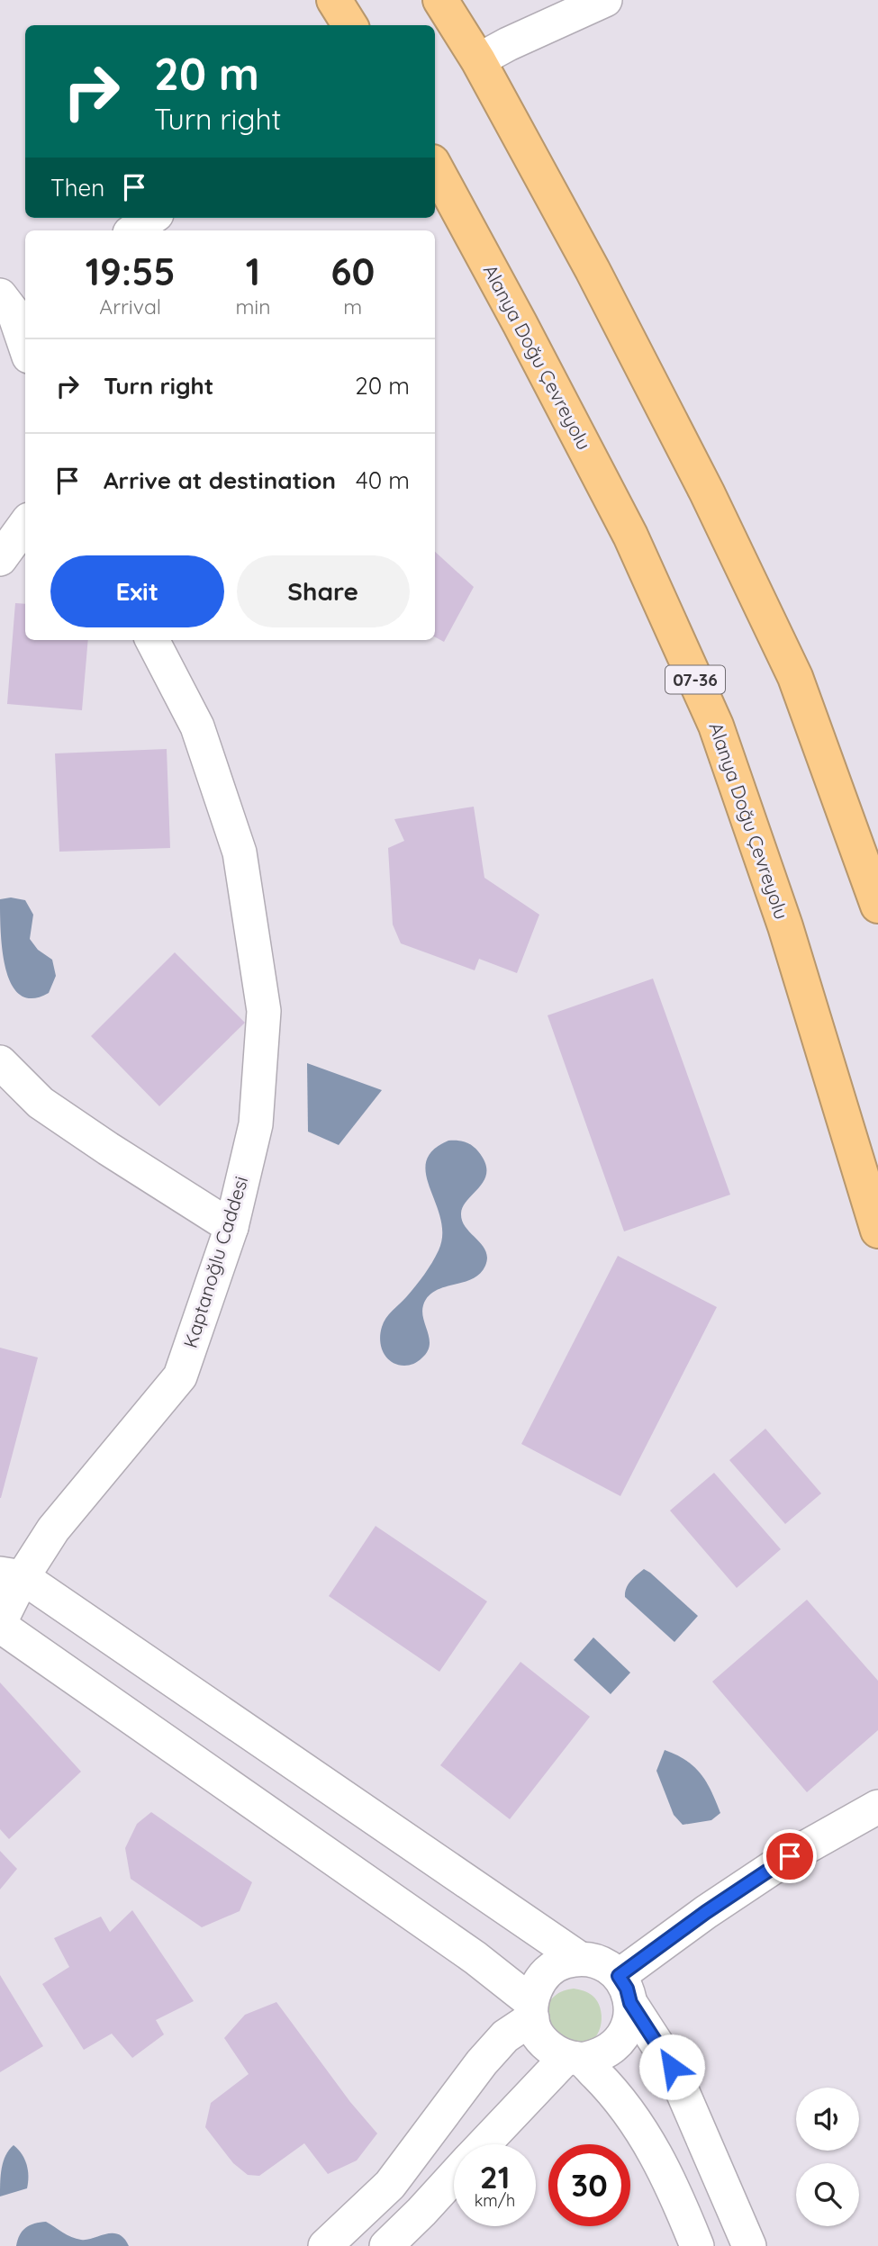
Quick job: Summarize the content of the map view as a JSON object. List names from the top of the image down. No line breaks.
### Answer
{"streets":{"highway":["Alanya Doğu Çevreyolu","07-36"],"street":["Kaptanoğlu Caddesi"]},"page":{"turn":["20 m","Turn right"],"then":"Then","eta":["19:55","Arrival","1","min","60","m"],"list":[{"name":"Turn right","value":"20 m"},{"name":"Arrive at destination","value":"40 m"}],"buttons":["Exit","Share"],"speed":"21 km/h","limit":"30"}}
